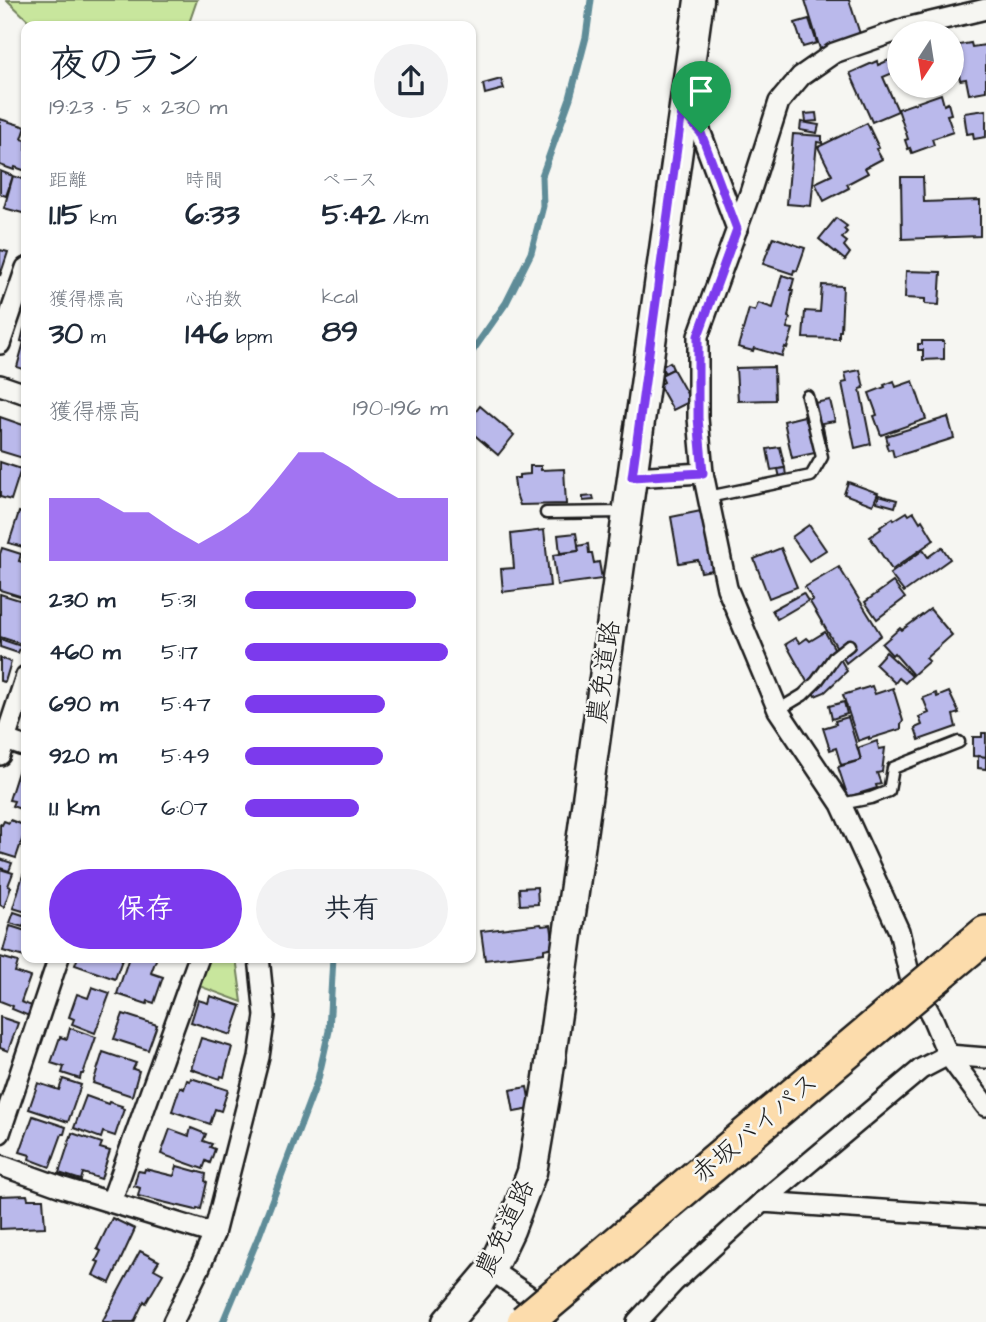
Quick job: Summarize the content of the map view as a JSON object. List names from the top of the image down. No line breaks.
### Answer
{"streets":{"highway":["赤坂バイパス"],"street":["農免道路"]},"north":"bottom","page":{"heading":["夜のラン","19:23 · 5 × 230 m"],"stats":[["距離","1.15 km"],["時間","6:33"],["ペース","5:42 /km"],["獲得標高","30 m"],["心拍数","146 bpm"],["kcal","89"]],"chart":["獲得標高","190–196 m"],"list":[{"name":"230 m","note":"5:31"},{"name":"460 m","note":"5:17"},{"name":"690 m","note":"5:47"},{"name":"920 m","note":"5:49"},{"name":"1.1 km","note":"6:07"}],"buttons":["保存","共有"]}}
